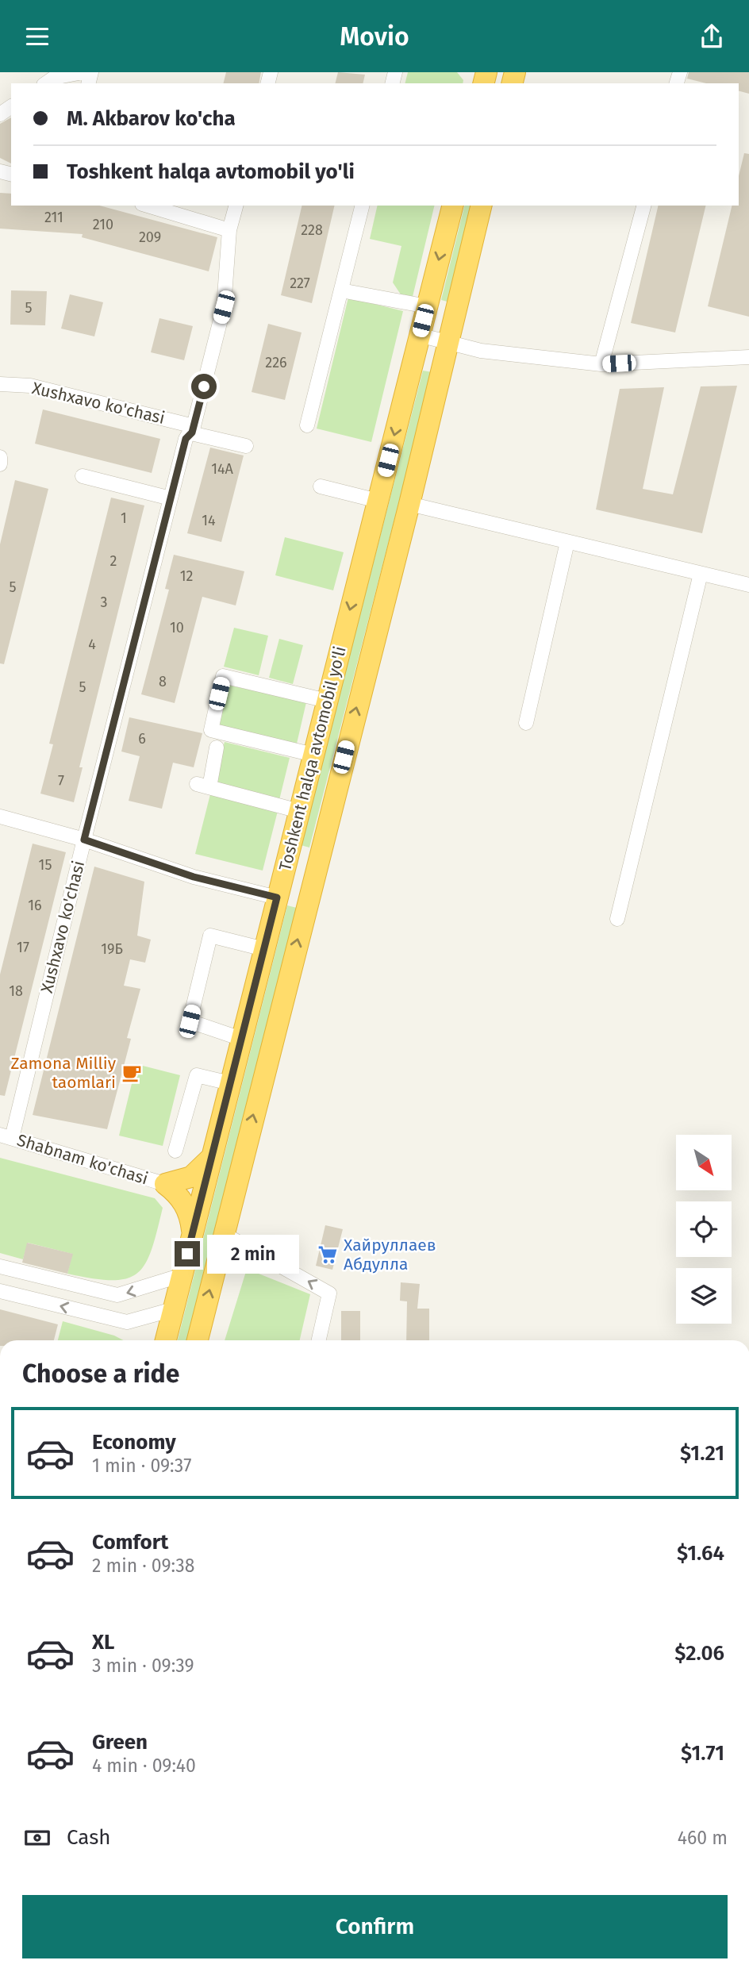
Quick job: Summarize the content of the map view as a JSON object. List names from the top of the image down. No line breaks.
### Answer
{"streets":{"highway":["Toshkent halqa avtomobil yo'li"],"street":["Xushxavo ko'chasi","Shabnam ko'chasi"]},"crossings":[["Xushxavo ko'chasi","Shabnam ko'chasi"]],"places":{"cafe":["Zamona Milliy taomlari"],"supermarket":["Хайруллаев Абдулла"]},"house_numbers":["211","210","228","209","227","5","226","14A","1","14","2","12","5","3","10","4","8","5","6","7","15","16","17","19Б","18"],"north":"bottom right","page":{"header":"Movio","banner":["M. Akbarov ko'cha","Toshkent halqa avtomobil yo'li"],"bubble":"2 min","heading":"Choose a ride","list":[{"name":"Economy","note":"1 min · 09:37","value":"$1.21"},{"name":"Comfort","note":"2 min · 09:38","value":"$1.64"},{"name":"XL","note":"3 min · 09:39","value":"$2.06"},{"name":"Green","note":"4 min · 09:40","value":"$1.71"}],"pay":["Cash","460 m"],"buttons":"Confirm"}}
